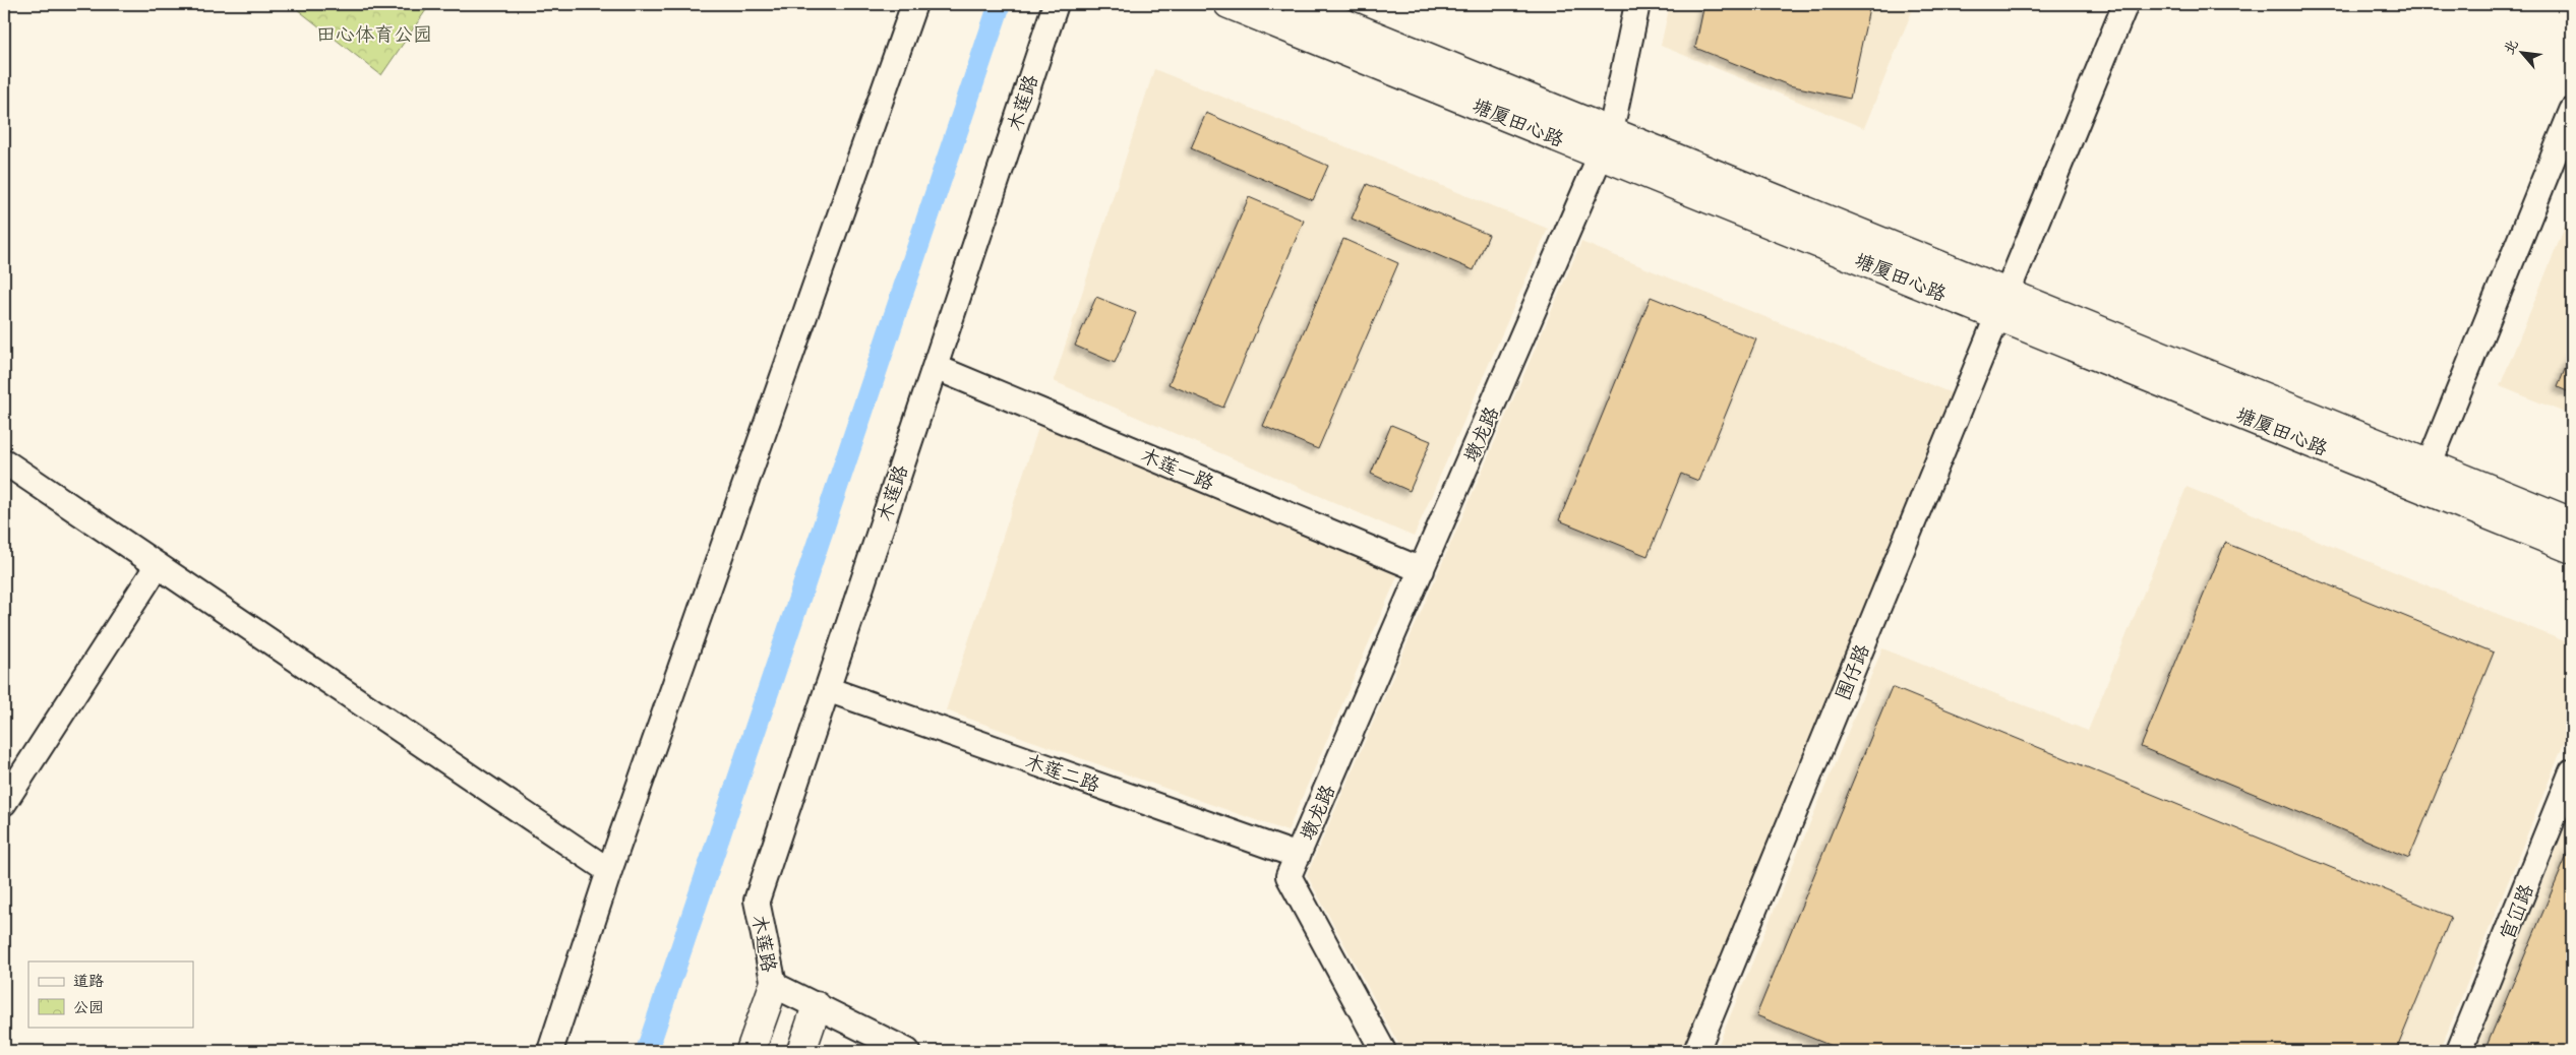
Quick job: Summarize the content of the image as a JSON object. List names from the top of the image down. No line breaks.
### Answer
{"streets":{"main road":["塘厦田心路"],"street":["木莲路","墩龙路","木莲一路","围仔路","木莲二路","官冚路"]},"crossings":[["木莲路","木莲一路"],["木莲路","木莲二路"],["塘厦田心路","墩龙路"],["塘厦田心路","围仔路"],["墩龙路","木莲一路"],["墩龙路","木莲二路"]],"parks":["田心体育公园"],"legend":["道路","公园"],"north":"top left"}
